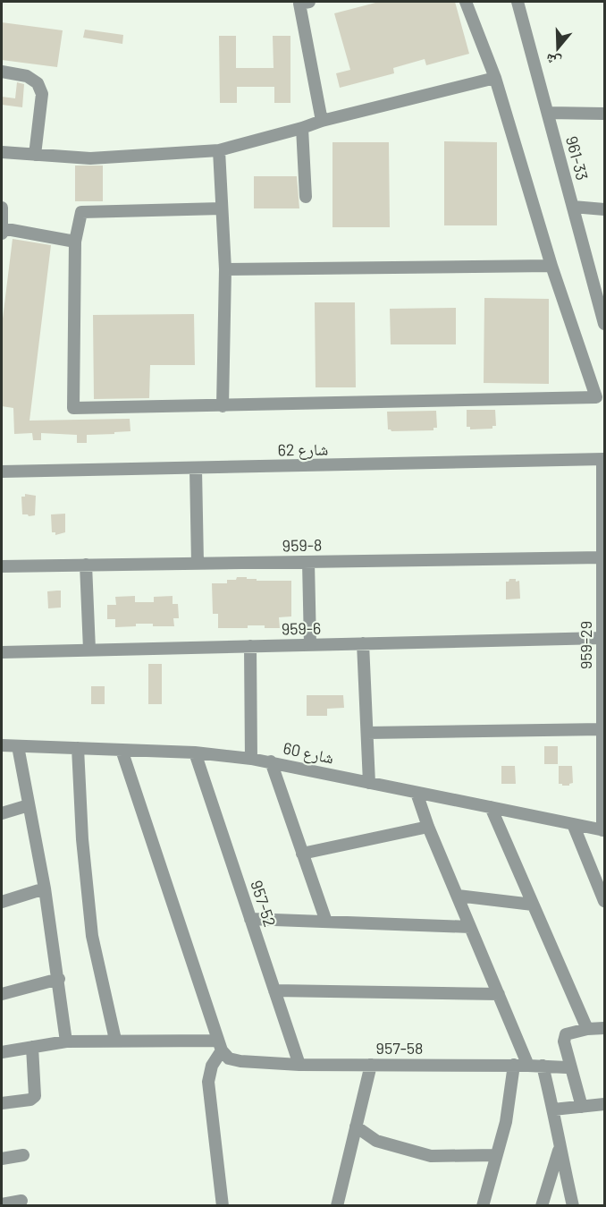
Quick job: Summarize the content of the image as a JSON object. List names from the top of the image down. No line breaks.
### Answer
{"streets":{"street":["961-33","شارع 62","959-8","959-6","959-29","شارع 60","957-52","957-58"]},"crossings":[["شارع 62","959-29"],["959-8","959-29"],["959-6","959-29"],["959-29","شارع 60"],["شارع 60","957-52"],["957-52","957-58"]],"north":"bottom"}
